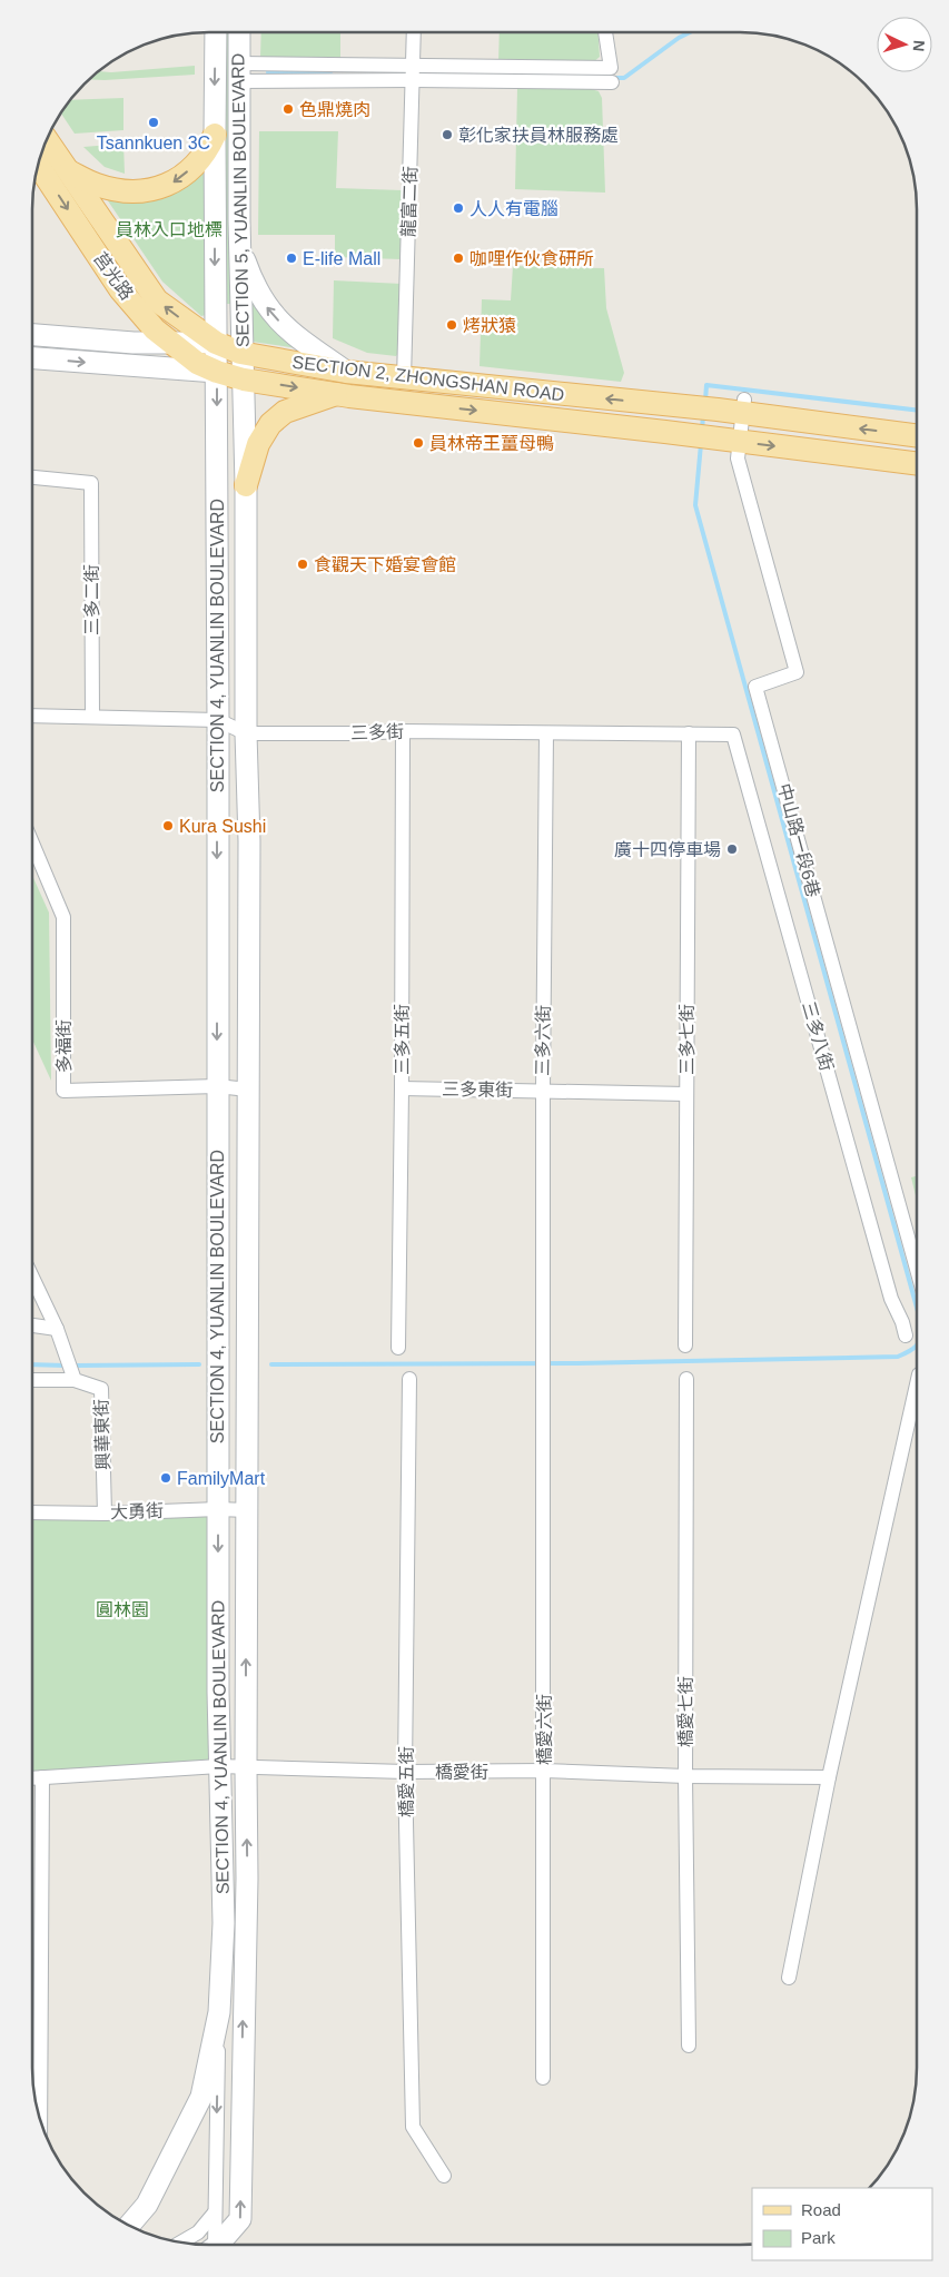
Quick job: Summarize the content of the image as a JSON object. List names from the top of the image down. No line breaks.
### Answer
{"streets":{"main road":["SECTION 5, YUANLIN BOULEVARD","莒光路","SECTION 2, ZHONGSHAN ROAD","SECTION 4, YUANLIN BOULEVARD"],"street":["龍富二街","三多二街","三多街","中山路一段6巷","三多八街","三多五街","三多七街","三多六街","多福街","三多東街","興華東街","大勇街","橋愛七街","橋愛六街","橋愛街","橋愛五街"]},"crossings":[["SECTION 5, YUANLIN BOULEVARD","SECTION 2, ZHONGSHAN ROAD"],["SECTION 5, YUANLIN BOULEVARD","SECTION 4, YUANLIN BOULEVARD"],["龍富二街","SECTION 2, ZHONGSHAN ROAD"],["莒光路","SECTION 2, ZHONGSHAN ROAD"],["莒光路","SECTION 4, YUANLIN BOULEVARD"],["SECTION 2, ZHONGSHAN ROAD","SECTION 4, YUANLIN BOULEVARD"],["SECTION 2, ZHONGSHAN ROAD","中山路一段6巷"],["三多二街","三多街"],["SECTION 4, YUANLIN BOULEVARD","三多街"],["SECTION 4, YUANLIN BOULEVARD","多福街"],["SECTION 4, YUANLIN BOULEVARD","大勇街"],["SECTION 4, YUANLIN BOULEVARD","橋愛街"],["三多街","三多八街"],["三多街","三多五街"],["三多街","三多七街"],["三多街","三多六街"],["三多五街","三多東街"],["三多七街","三多東街"],["三多六街","三多東街"],["三多六街","橋愛六街"],["興華東街","大勇街"],["橋愛七街","橋愛街"],["橋愛六街","橋愛街"],["橋愛街","橋愛五街"]],"parks":["員林入口地標","圓林園"],"places":["色鼎燒肉","Tsannkuen 3C","彰化家扶員林服務處","人人有電腦","E-life Mall","咖哩作伙食研所","烤狀猿","員林帝王薑母鴨","食觀天下婚宴會館","Kura Sushi","廣十四停車場","FamilyMart"],"legend":["Road","Park"],"north":"right"}
